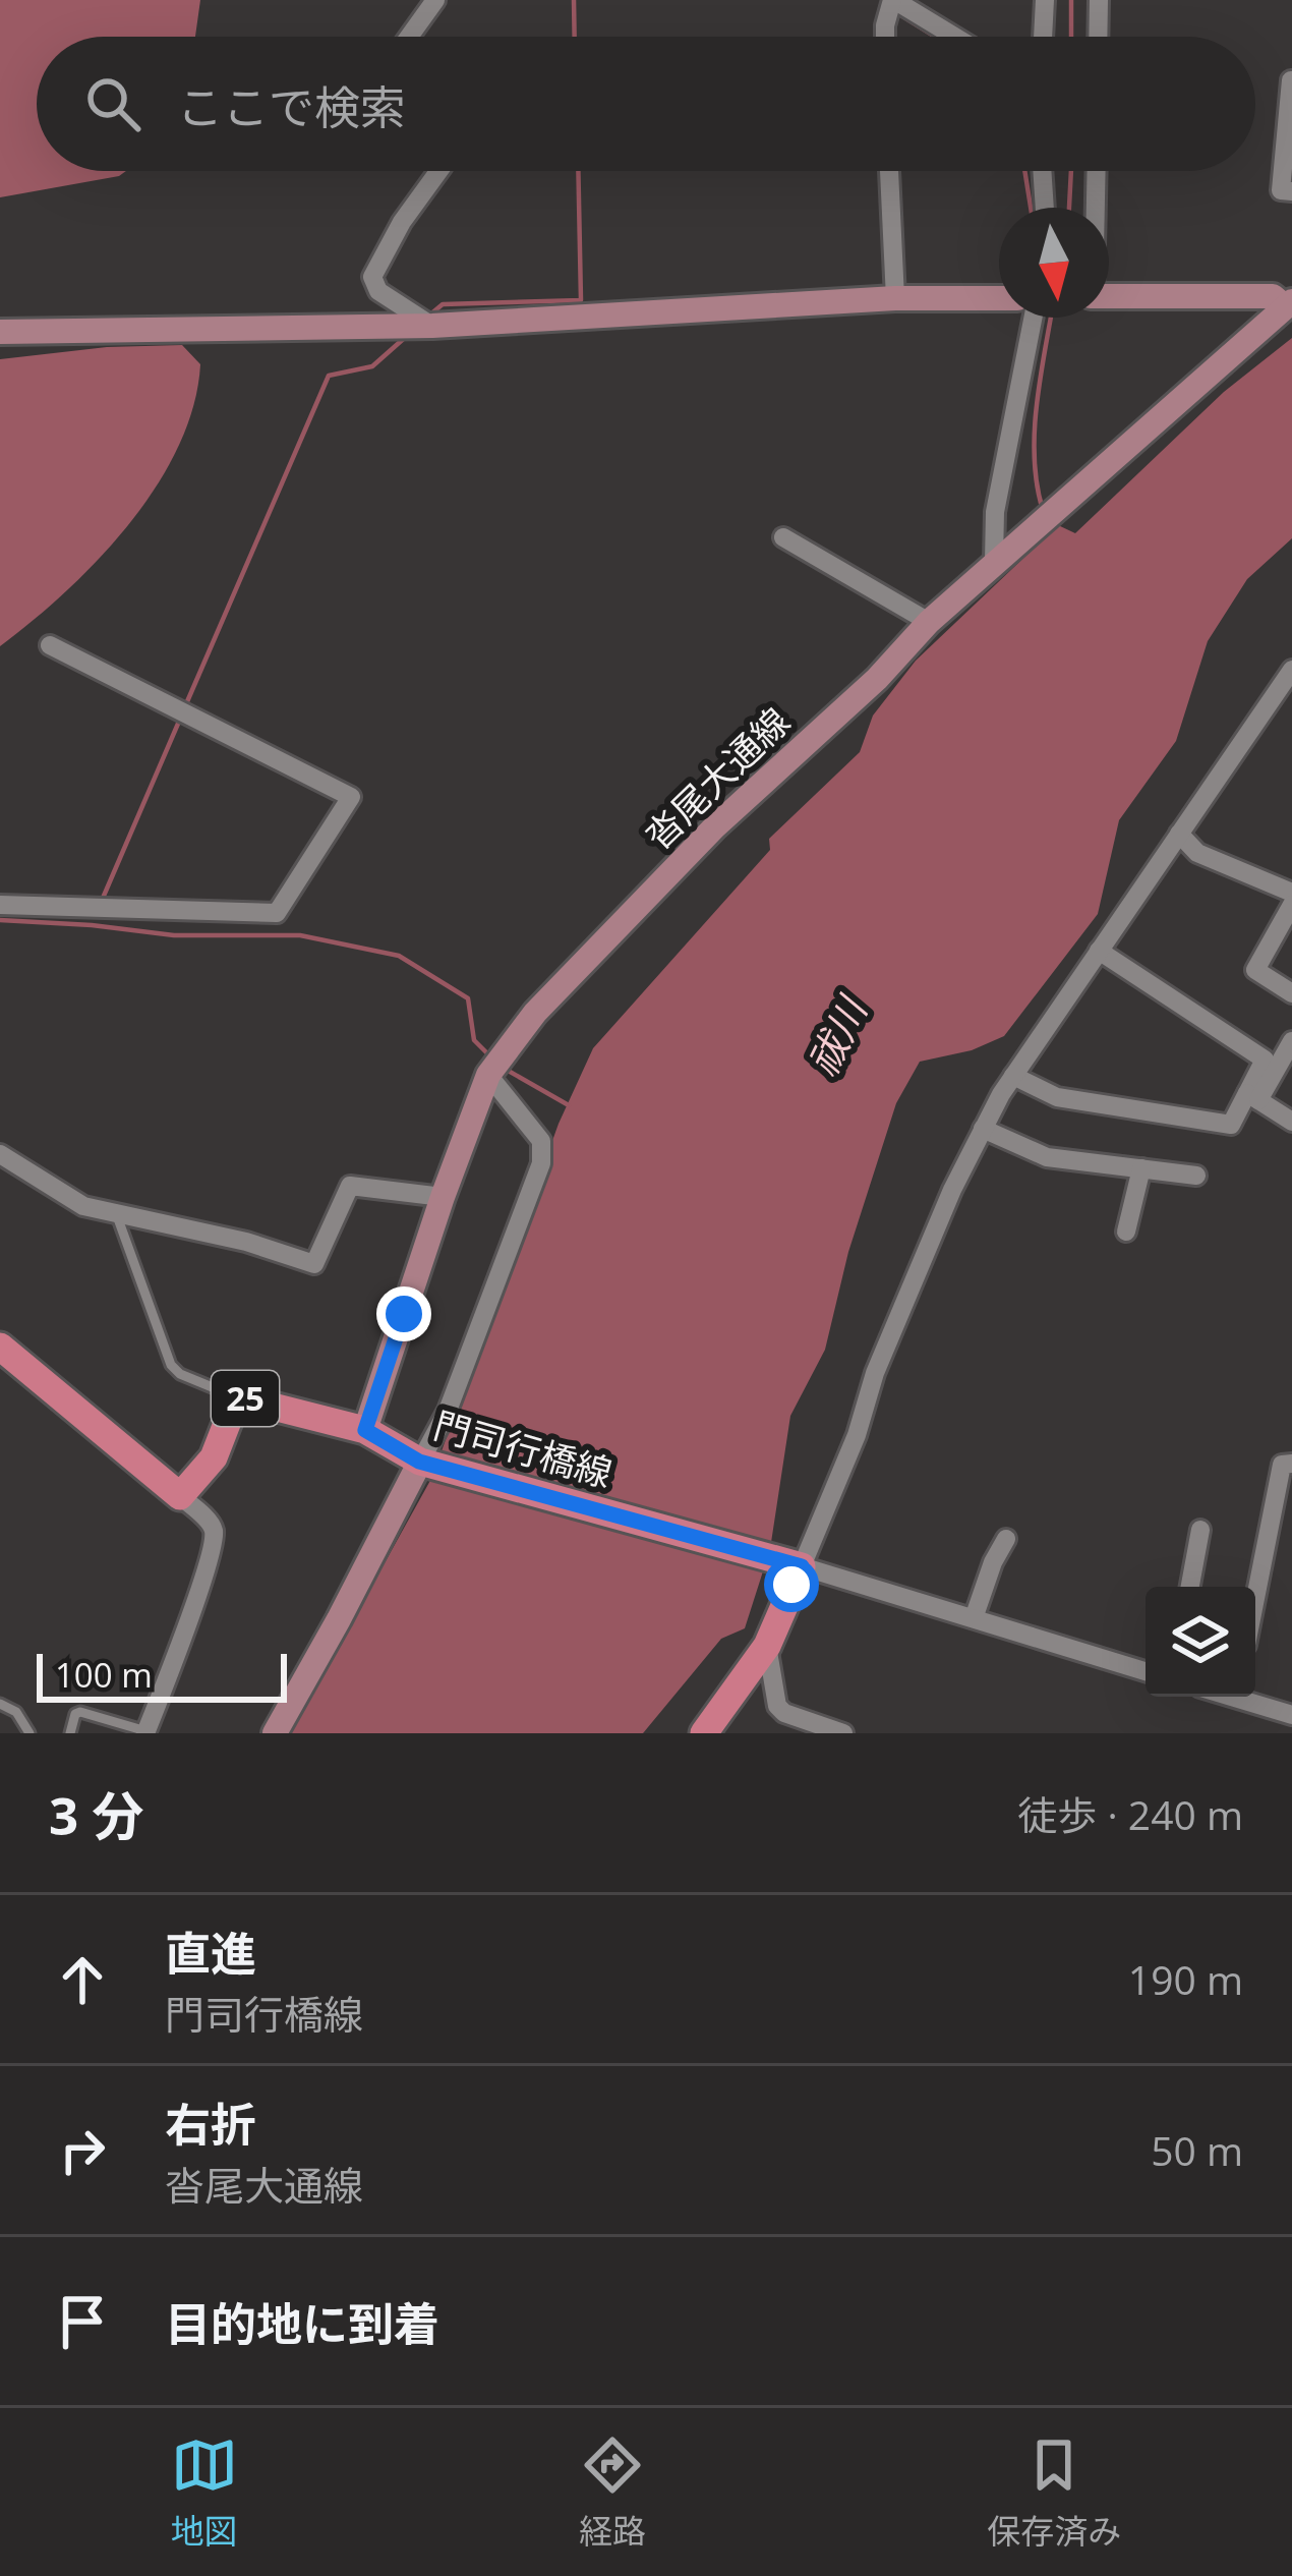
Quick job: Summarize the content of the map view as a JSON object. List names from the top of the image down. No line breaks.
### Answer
{"streets":{"main road":["沓尾大通線","25","門司行橋線"]},"crossings":[["沓尾大通線","門司行橋線"],["25","門司行橋線"]],"water":["祓川"],"scale_bar":"100 m","north":"bottom","page":{"search":"ここで検索","scale":"100 m","heading":["3 分","徒歩 · 240 m"],"list":[["直進","門司行橋線","190 m"],["右折","沓尾大通線","50 m"],"目的地に到着"],"nav":["地図","経路","保存済み"]}}
